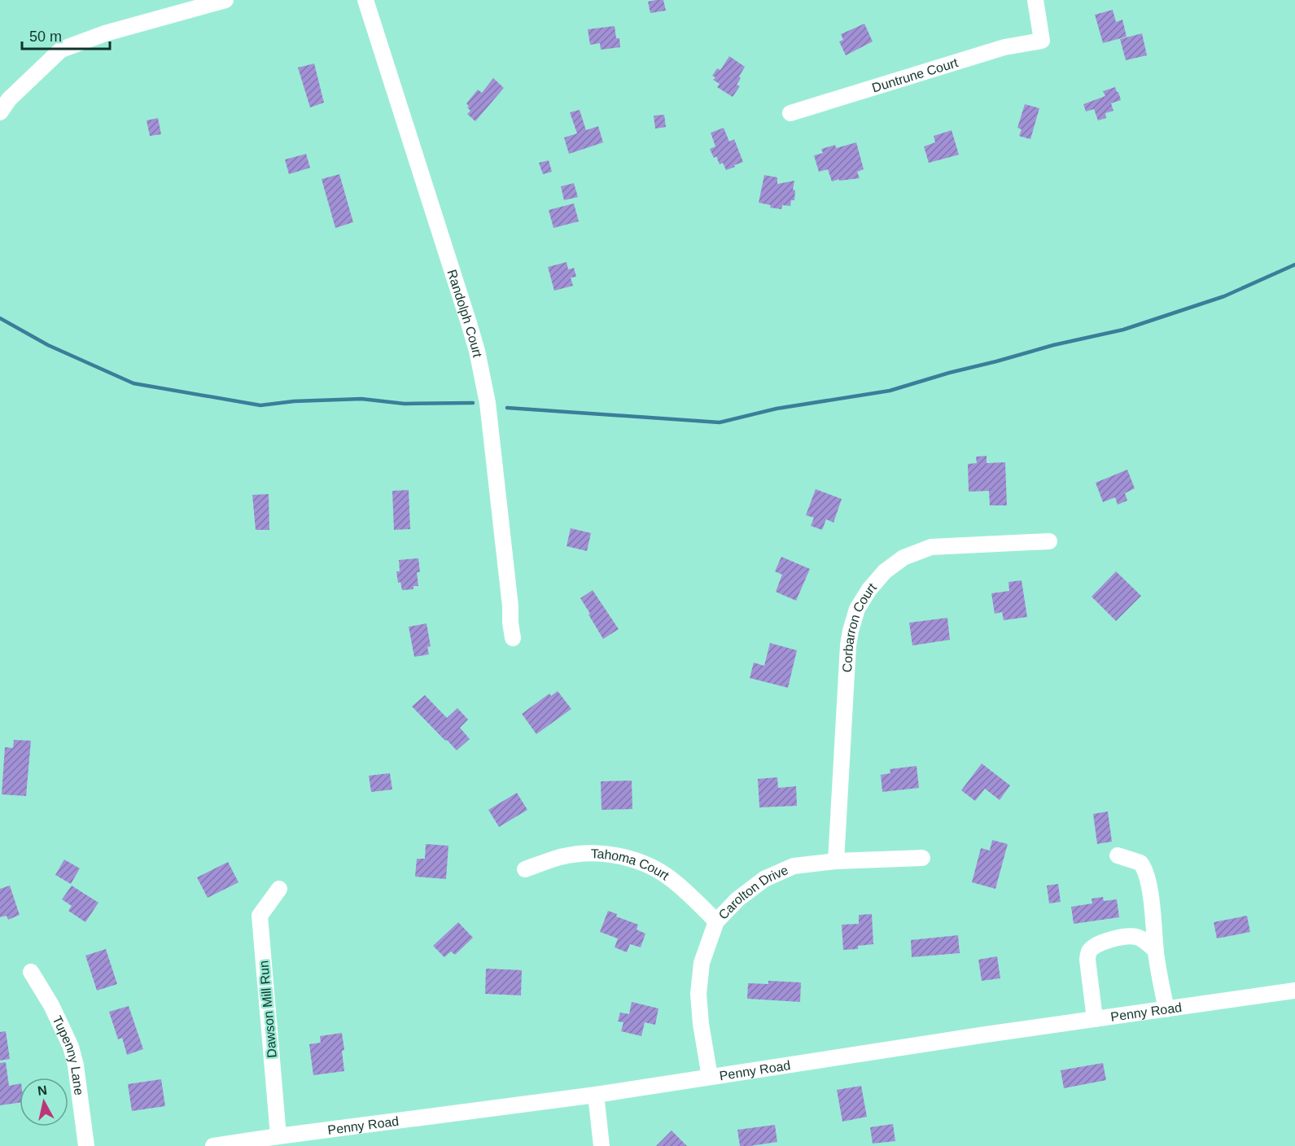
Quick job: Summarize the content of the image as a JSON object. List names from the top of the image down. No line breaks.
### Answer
{"streets":{"street":["Duntrune Court","Randolph Court","Corbarron Court","Tahoma Court","Carolton Drive","Dawson Mill Run","Penny Road","Tupenny Lane"]},"crossings":[["Corbarron Court","Carolton Drive"],["Tahoma Court","Carolton Drive"],["Carolton Drive","Penny Road"],["Dawson Mill Run","Penny Road"]],"scale_bar":"50 m","north":"top"}
